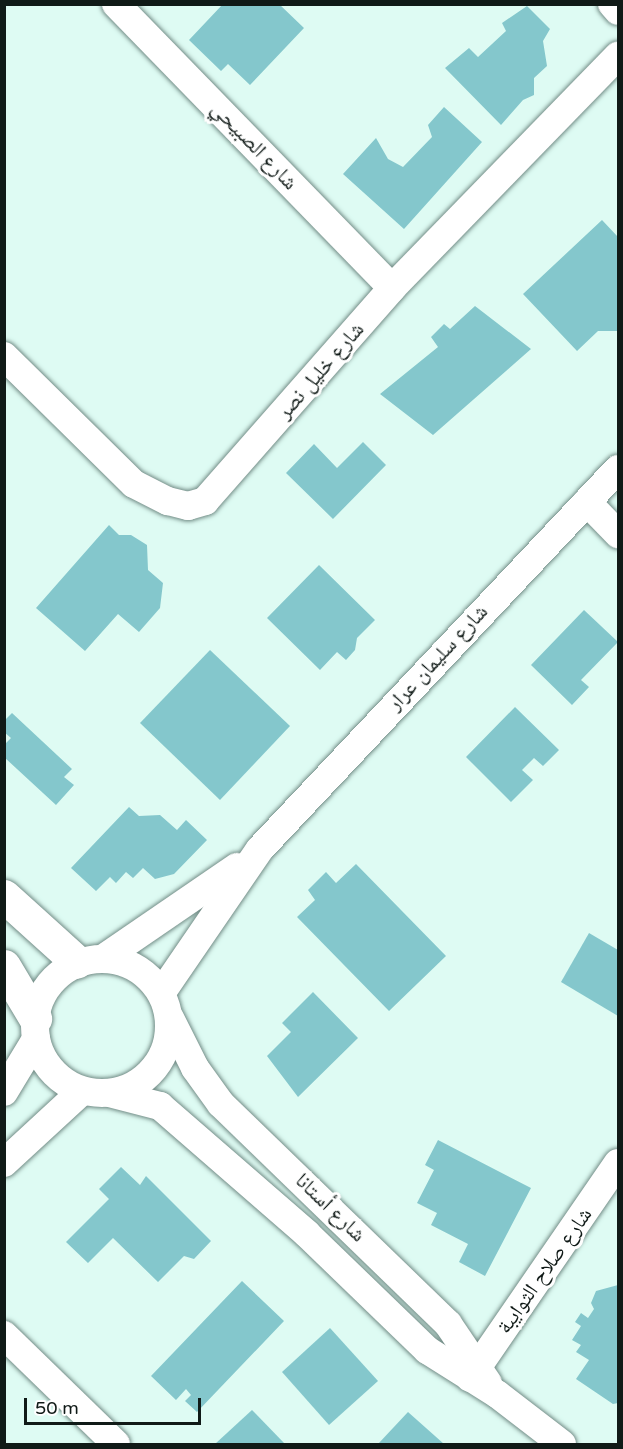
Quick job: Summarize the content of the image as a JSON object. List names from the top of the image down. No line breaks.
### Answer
{"streets":{"street":["شارع الصبيحي","شارع خليل نصر","شارع سليمان عرار","شارع أستانا","شارع صلاح الثوايبة"]},"crossings":[["شارع الصبيحي","شارع خليل نصر"],["شارع سليمان عرار","شارع أستانا"],["شارع أستانا","شارع صلاح الثوايبة"]],"scale_bar":"50 m"}
